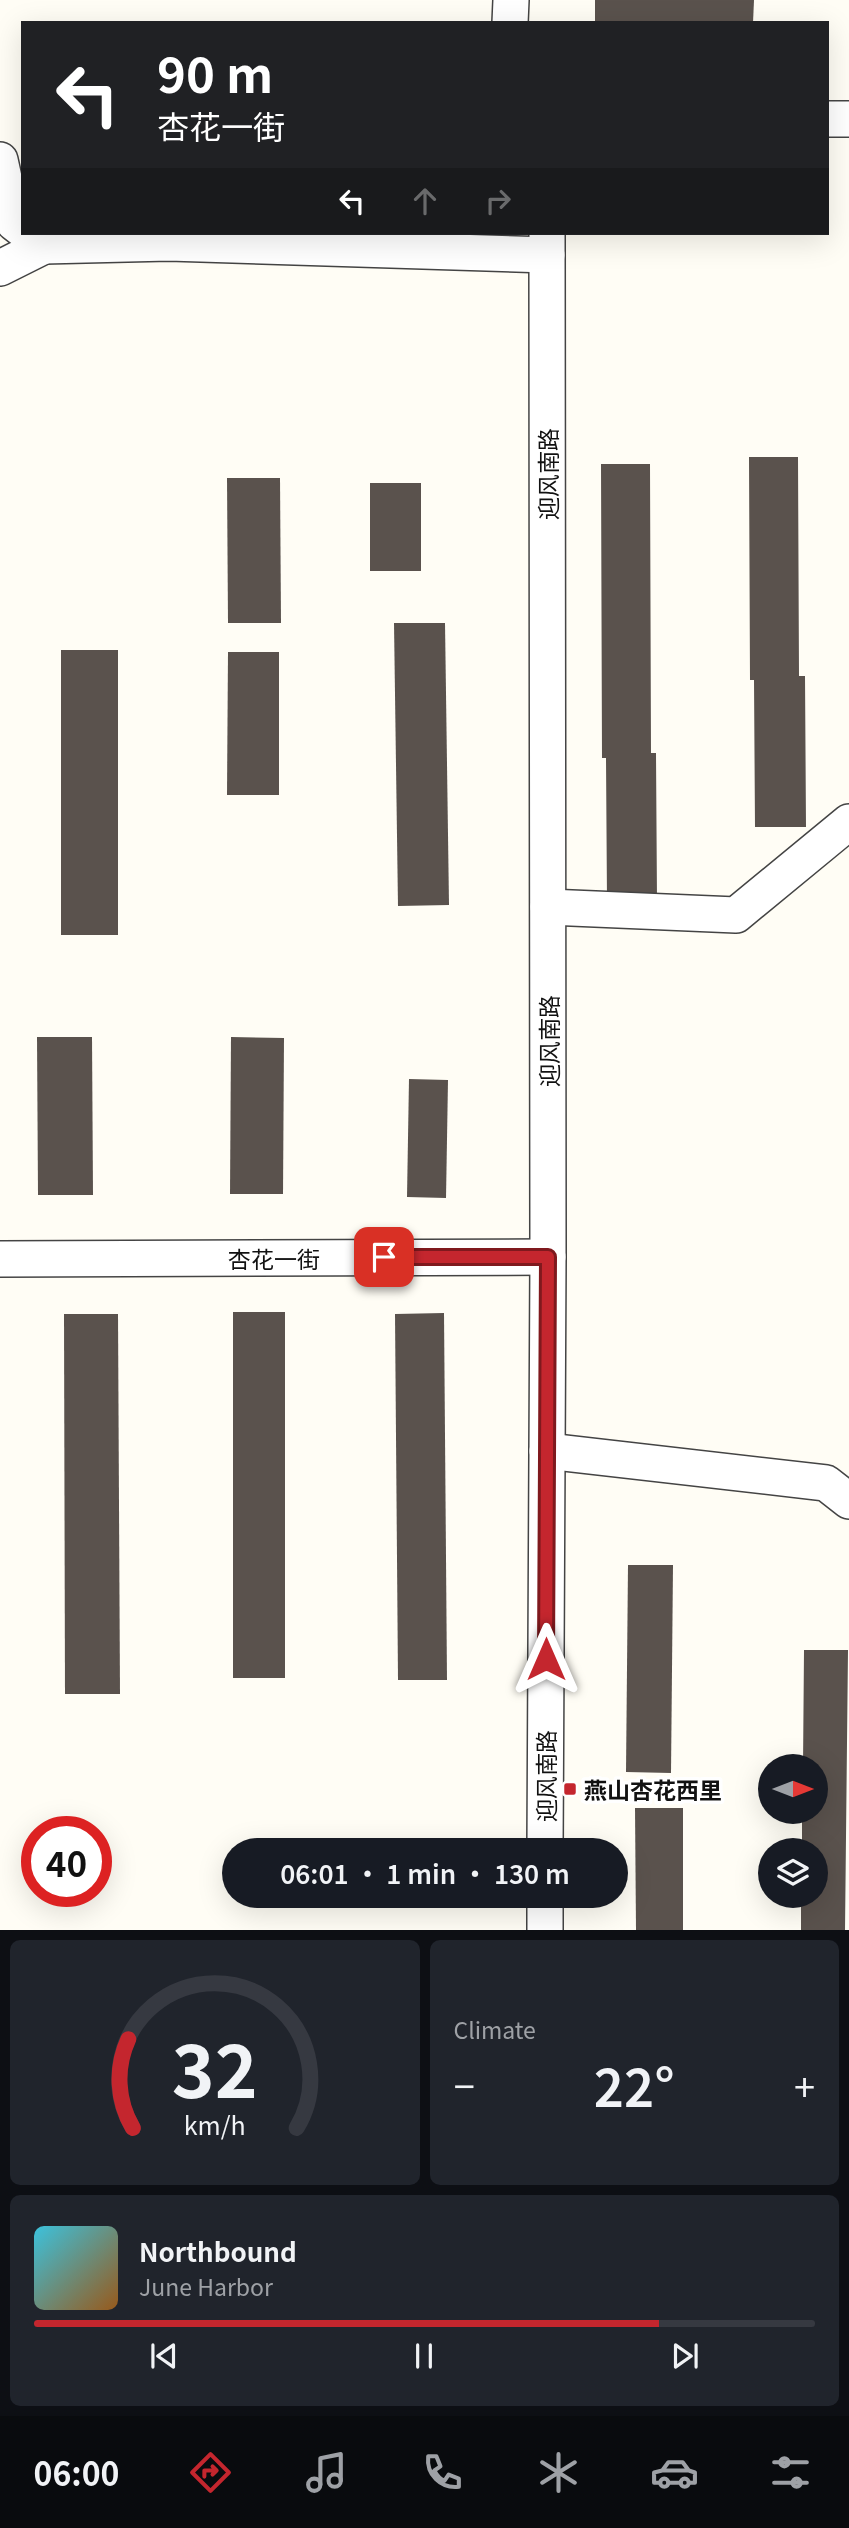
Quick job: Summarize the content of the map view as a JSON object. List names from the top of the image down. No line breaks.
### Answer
{"streets":{"street":["迎风南路","杏花一街"]},"crossings":[["迎风南路","杏花一街"]],"places":{"transit":["燕山杏花西里"]},"north":"right","page":{"turn":["90 m","杏花一街"],"limit":"40","trip":"06:01 · 1 min · 130 m","tile":"Climate","heat":["−","22°","+"],"song":["Northbound","June Harbor"],"tabs":"06:00","gauge":["32","km/h"]}}
